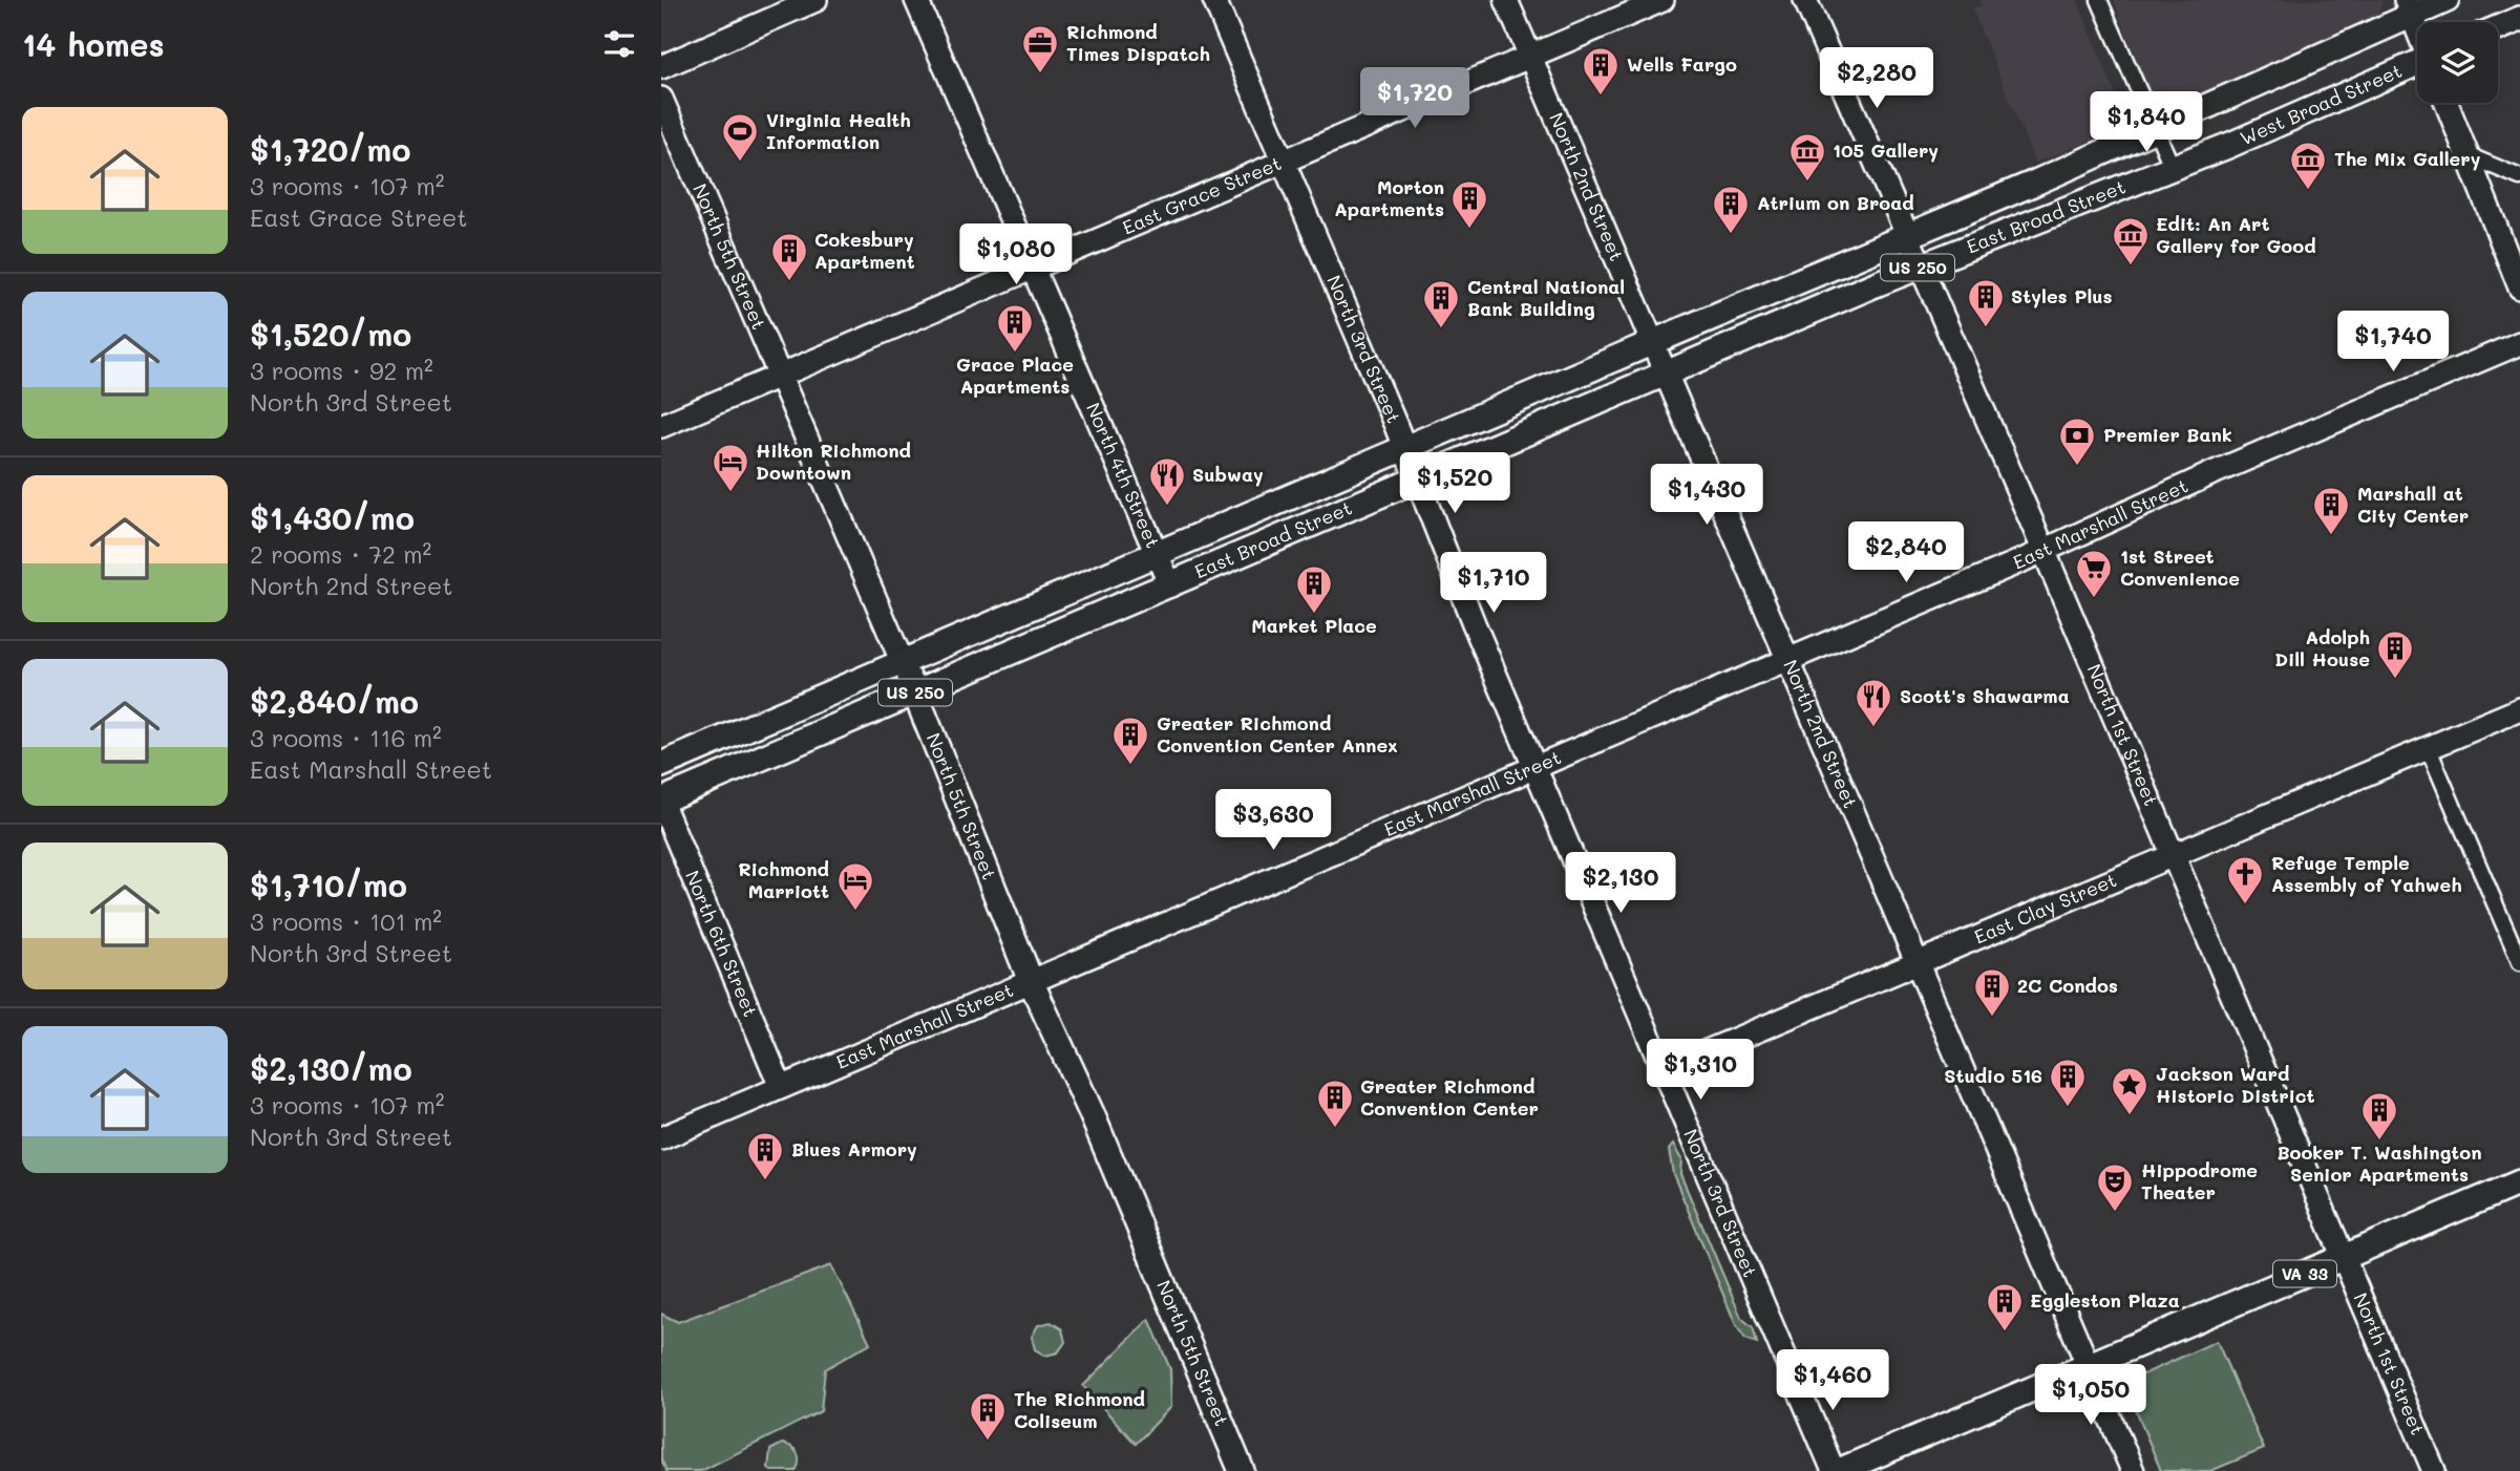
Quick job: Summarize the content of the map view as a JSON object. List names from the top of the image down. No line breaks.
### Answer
{"streets":{"main road":["West Broad Street","East Broad Street","North 5th Street","US 250","VA 33"],"street":["North 2nd Street","East Grace Street","North 3rd Street","North 4th Street","East Marshall Street","North 1st Street","East Clay Street","North 6th Street"]},"crossings":[["West Broad Street","East Broad Street"],["North 2nd Street","East Grace Street"],["North 2nd Street","East Broad Street"],["North 2nd Street","East Marshall Street"],["North 2nd Street","East Clay Street"],["North 2nd Street","VA 33"],["East Grace Street","North 5th Street"],["East Grace Street","North 3rd Street"],["East Grace Street","North 4th Street"],["East Broad Street","North 5th Street"],["East Broad Street","US 250"],["East Broad Street","North 3rd Street"],["East Broad Street","North 4th Street"],["East Broad Street","North 1st Street"],["East Broad Street","North 6th Street"],["North 5th Street","East Marshall Street"],["North 3rd Street","East Marshall Street"],["North 3rd Street","East Clay Street"],["North 3rd Street","VA 33"],["East Marshall Street","North 1st Street"],["East Marshall Street","North 6th Street"],["North 1st Street","East Clay Street"],["North 1st Street","VA 33"]],"places":{"office":["Richmond Times Dispatch"],"building":["Wells Fargo","Morton Apartments","Atrium on Broad","Cokesbury Apartment","Styles Plus","Central National Bank Building","Grace Place Apartments","Marshall at City Center","Market Place","Adolph Dill House","Greater Richmond Convention Center Annex","2C Condos","Studio 516","Greater Richmond Convention Center","Booker T. Washington Senior Apartments","Blues Armory","Eggleston Plaza","The Richmond Coliseum"],"sports":["Virginia Health Information"],"museum":["105 Gallery","The Mix Gallery","Edit: An Art Gallery for Good"],"bank":["Premier Bank"],"hotel":["Hilton Richmond Downtown","Richmond Marriott"],"restaurant":["Subway","Scott's Shawarma"],"supermarket":["1st Street Convenience"],"church":["Refuge Temple Assembly of Yahweh"],"place":["Jackson Ward Historic District"],"theatre":["Hippodrome Theater"]},"page":{"heading":"14 homes","price":["$2,280","$1,720","$1,840","$1,080","$1,740","$1,520","$1,430","$2,840","$1,710","$3,630","$2,130","$1,310","$1,460","$1,050"],"list":[{"name":"$1,720/mo","note":"3 rooms · 107 m² · East Grace Street"},{"name":"$1,520/mo","note":"3 rooms · 92 m² · North 3rd Street"},{"name":"$1,430/mo","note":"2 rooms · 72 m² · North 2nd Street"},{"name":"$2,840/mo","note":"3 rooms · 116 m² · East Marshall Street"},{"name":"$1,710/mo","note":"3 rooms · 101 m² · North 3rd Street"},{"name":"$2,130/mo","note":"3 rooms · 107 m² · North 3rd Street"}]}}
